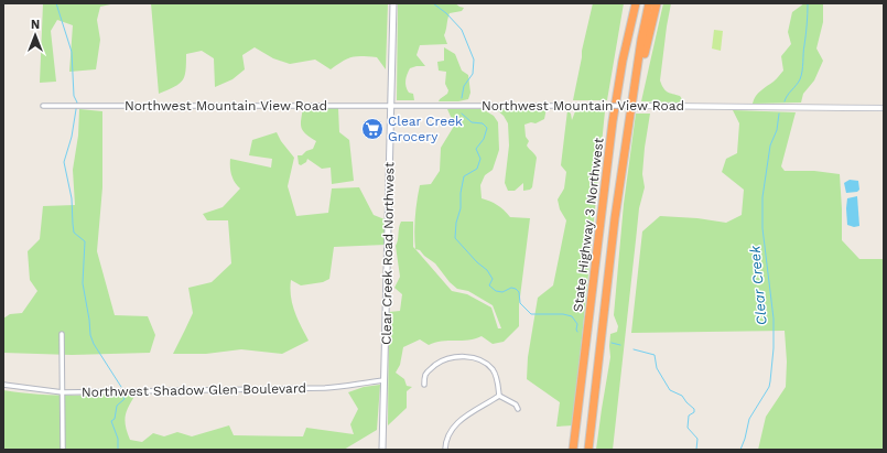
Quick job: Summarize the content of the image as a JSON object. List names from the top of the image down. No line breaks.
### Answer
{"streets":{"highway":["State Highway 3 Northwest"],"main road":["Clear Creek Road Northwest"],"street":["Northwest Mountain View Road","Northwest Shadow Glen Boulevard"]},"crossings":[["Northwest Mountain View Road","Clear Creek Road Northwest"],["Clear Creek Road Northwest","Northwest Shadow Glen Boulevard"]],"water":["Clear Creek"],"places":{"supermarket":["Clear Creek Grocery"]},"north":"top"}
